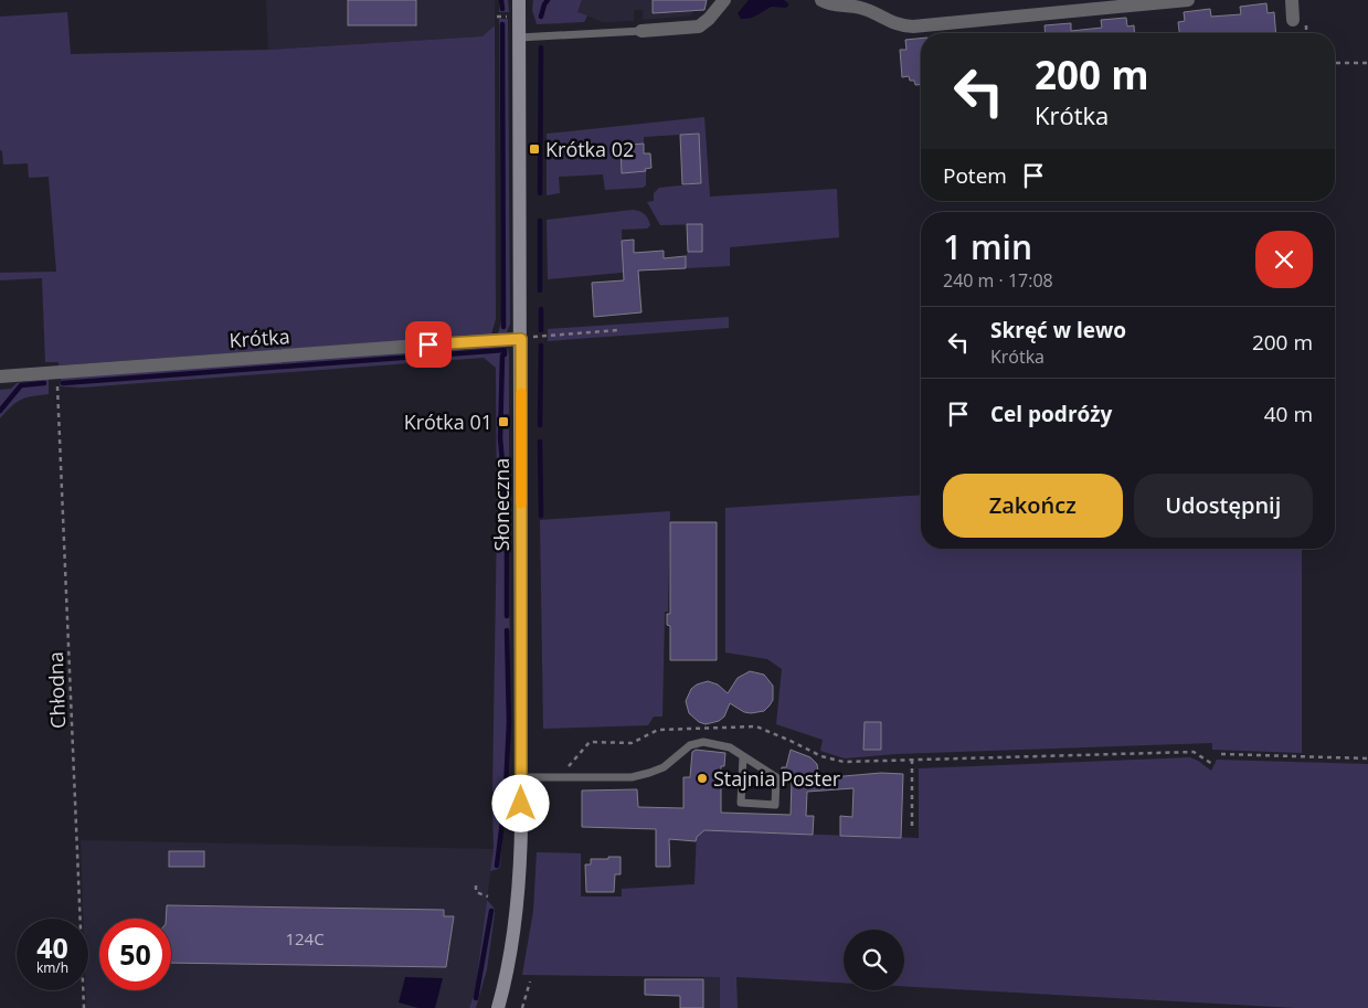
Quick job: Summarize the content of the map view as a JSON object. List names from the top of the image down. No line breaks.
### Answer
{"streets":{"main road":["Słoneczna"],"street":["Krótka"],"path":["Chłodna"]},"crossings":[["Krótka","Słoneczna"],["Krótka","Chłodna"]],"places":{"transit":["Krótka 02","Krótka 01"],"other":["Stajnia Poster"]},"house_numbers":["124C"],"page":{"turn":["200 m","Krótka"],"then":"Potem","heading":["1 min","240 m · 17:08"],"list":[{"name":"Skręć w lewo","note":"Krótka","value":"200 m"},{"name":"Cel podróży","value":"40 m"}],"buttons":["Zakończ","Udostępnij"],"speed":"40 km/h","limit":"50"}}
